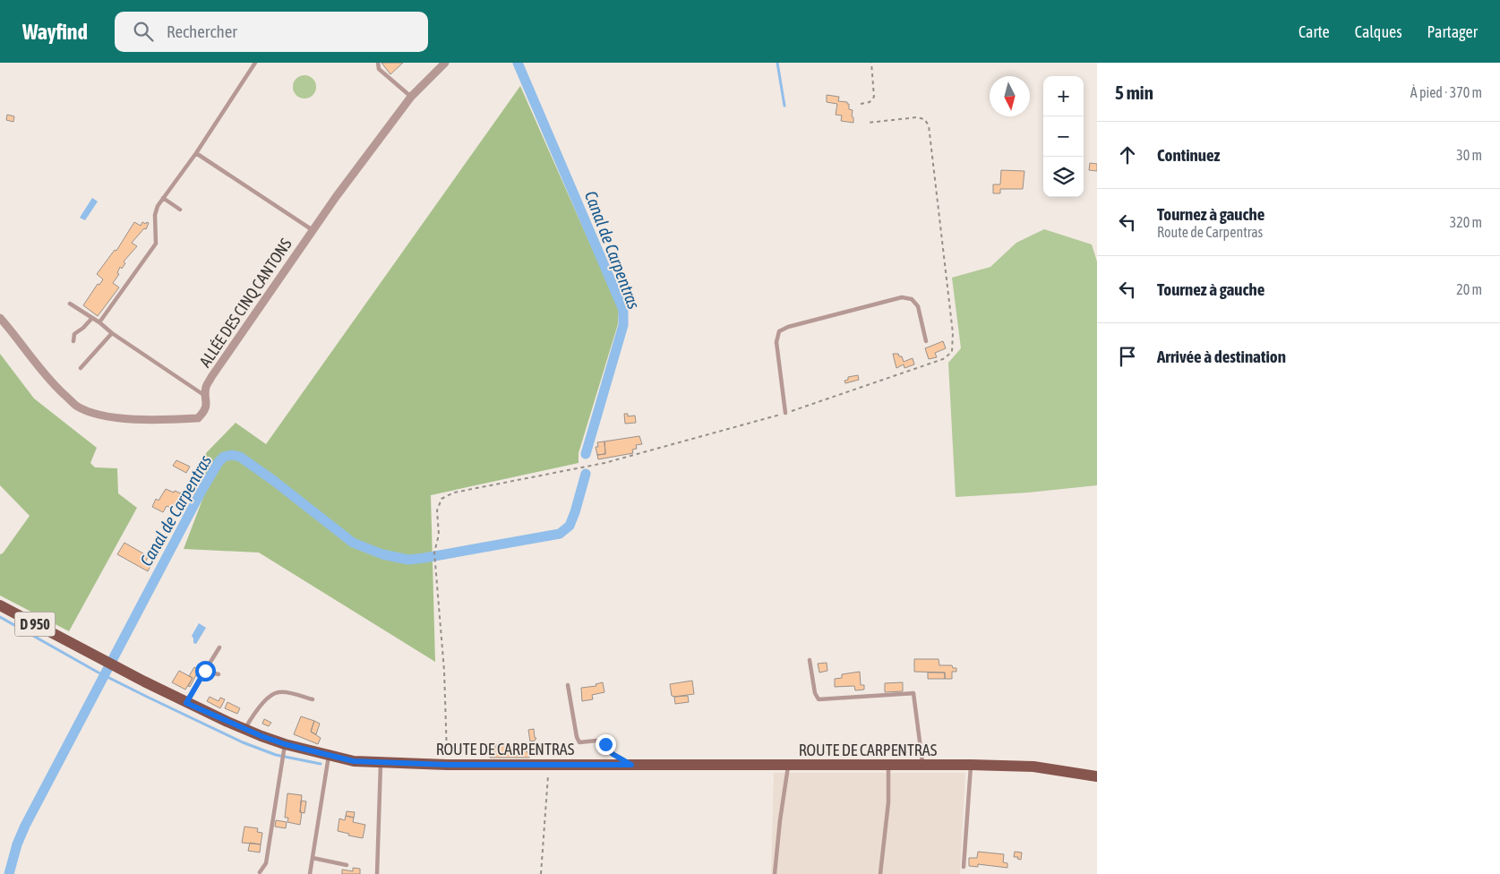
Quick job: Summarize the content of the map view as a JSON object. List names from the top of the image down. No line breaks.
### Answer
{"streets":{"main road":["D 950","ROUTE DE CARPENTRAS"],"street":["ALLÉE DES CINQ CANTONS"]},"water":["Canal de Carpentras"],"north":"bottom","page":{"header":"Wayfind","search":"Rechercher","nav":["Carte","Calques","Partager"],"heading":["5 min","À pied · 370 m"],"map_buttons":["+","−"],"list":[["Continuez","30 m"],["Tournez à gauche","Route de Carpentras","320 m"],["Tournez à gauche","20 m"],"Arrivée à destination"]}}
